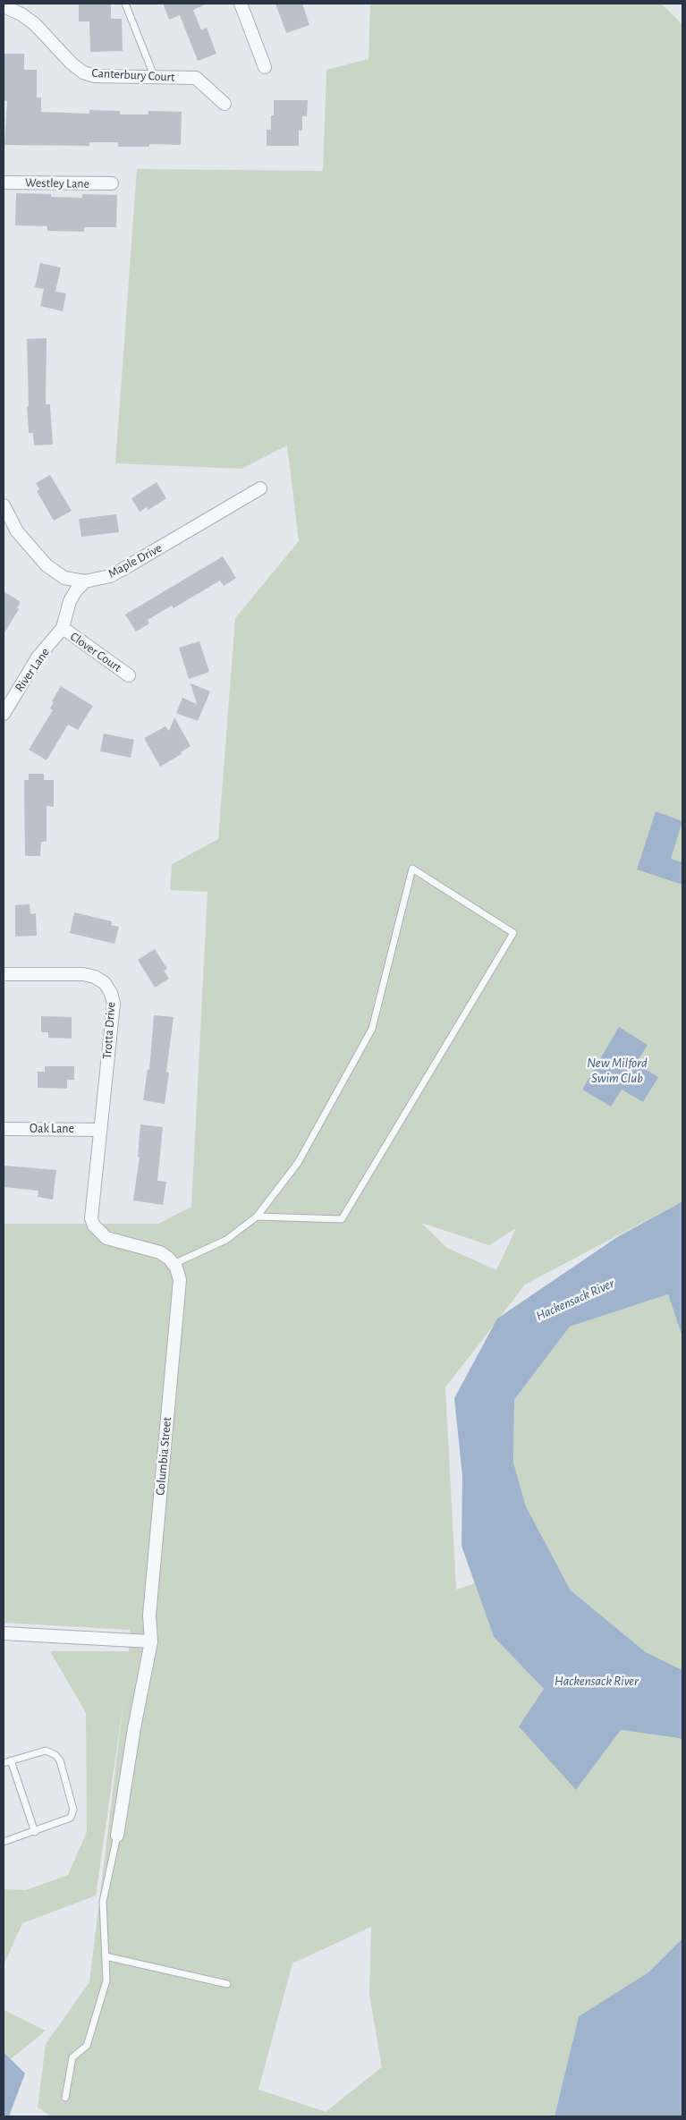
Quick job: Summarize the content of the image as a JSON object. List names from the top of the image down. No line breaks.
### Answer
{"streets":{"street":["Canterbury Court","Westley Lane","Maple Drive","Clover Court","River Lane","Trotta Drive","Oak Lane","Columbia Street"]},"crossings":[["Clover Court","River Lane"],["Trotta Drive","Oak Lane"]],"water":["New Milford Swim Club","Hackensack River"]}
